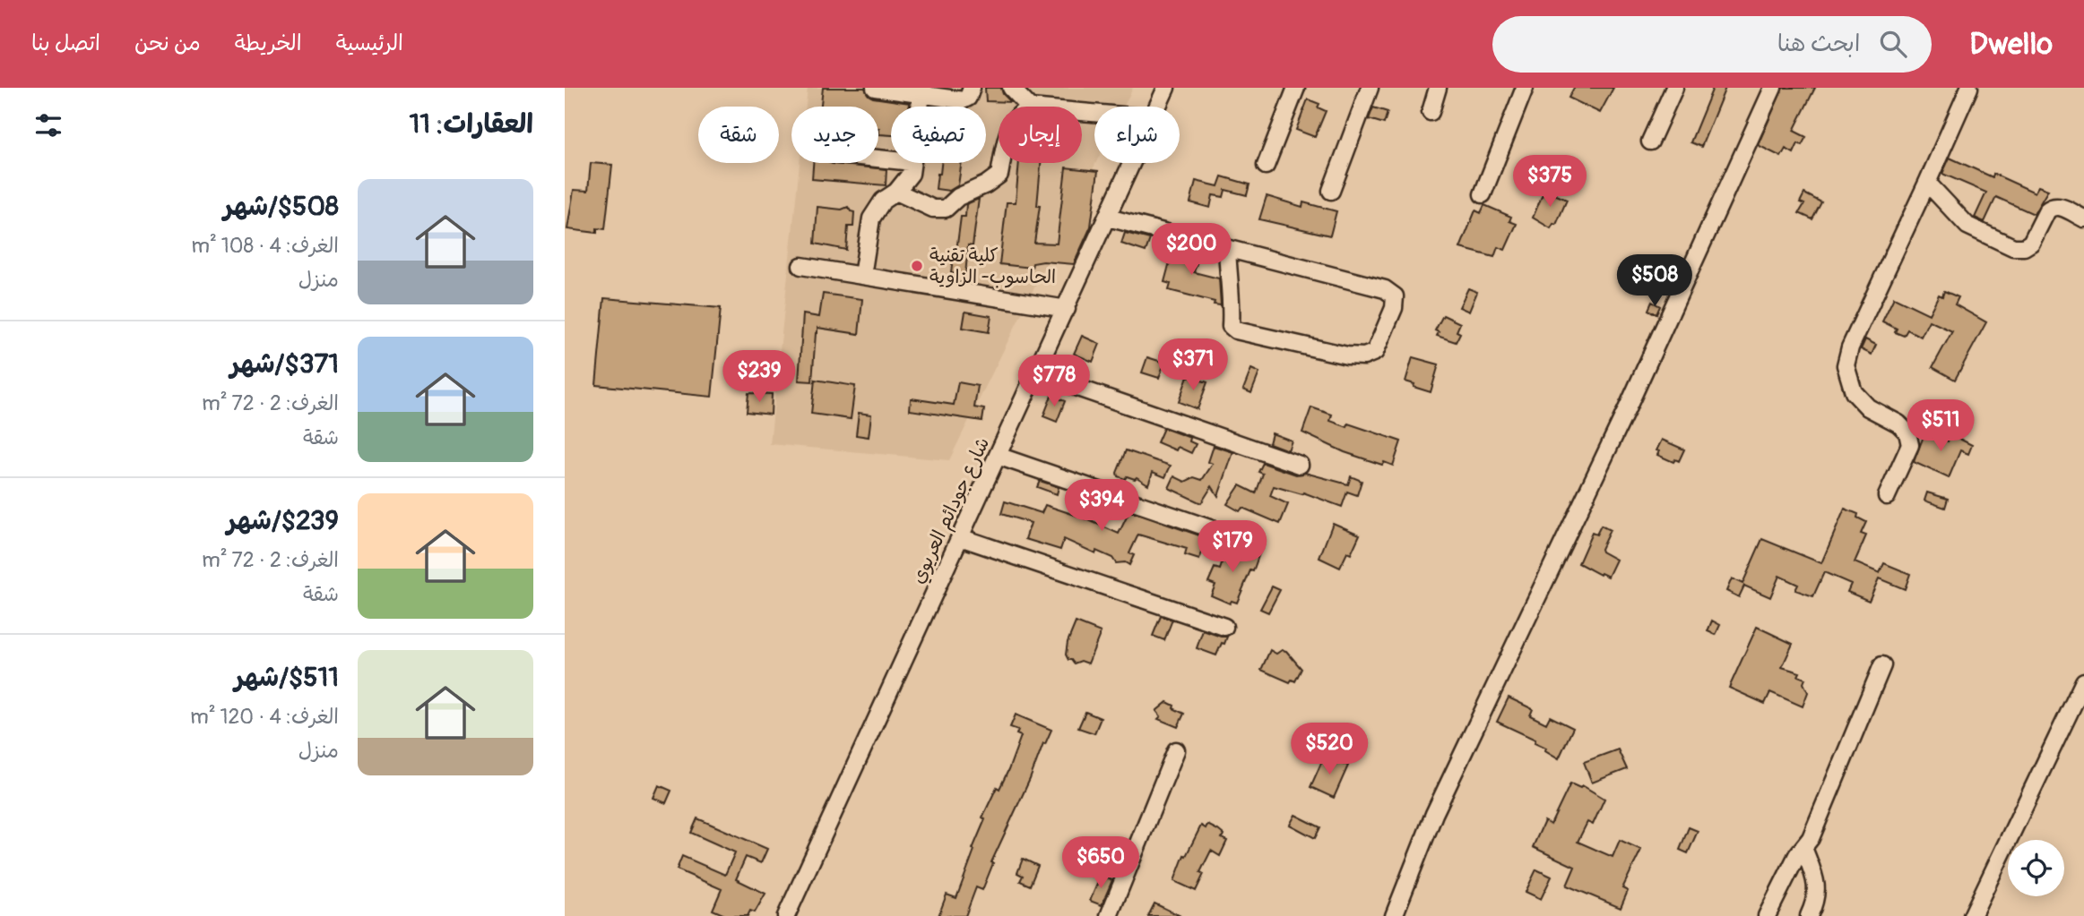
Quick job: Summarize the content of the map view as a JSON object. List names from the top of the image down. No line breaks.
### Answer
{"streets":{"street":["شارع جودائم العريوي"]},"places":["كلية تقنية الحاسوب- الزاوية"],"page":{"header":"Dwello","search":"ابحث هنا","nav":["الرئيسية","الخريطة","من نحن","اتصل بنا"],"heading":"العقارات: 11","chip":["شراء","إيجار","تصفية","جديد","شقة"],"price":["$375","$200","$508","$371","$239","$778","$511","$394","$179","$520","$650"],"list":[{"name":"$508/شهر","note":"الغرف: 4 · 108 m² · منزل"},{"name":"$371/شهر","note":"الغرف: 2 · 72 m² · شقة"},{"name":"$239/شهر","note":"الغرف: 2 · 72 m² · شقة"},{"name":"$511/شهر","note":"الغرف: 4 · 120 m² · منزل"}]}}
